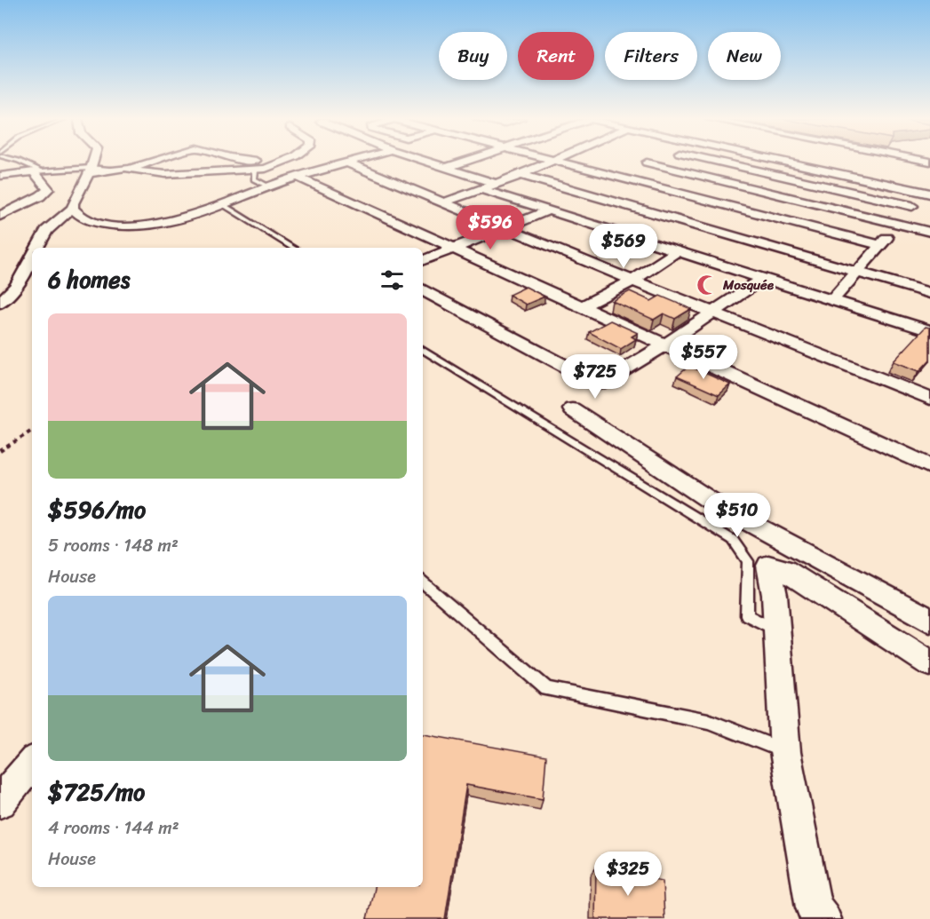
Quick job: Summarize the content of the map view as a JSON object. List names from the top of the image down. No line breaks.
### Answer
{"places":{"mosque":["Mosquée"]},"page":{"chip":["Buy","Rent","Filters","New"],"price":["$596","$569","$557","$725","$510","$325"],"heading":"6 homes","list":[{"name":"$596/mo","note":"5 rooms · 148 m² · House"},{"name":"$725/mo","note":"4 rooms · 144 m² · House"}]}}
